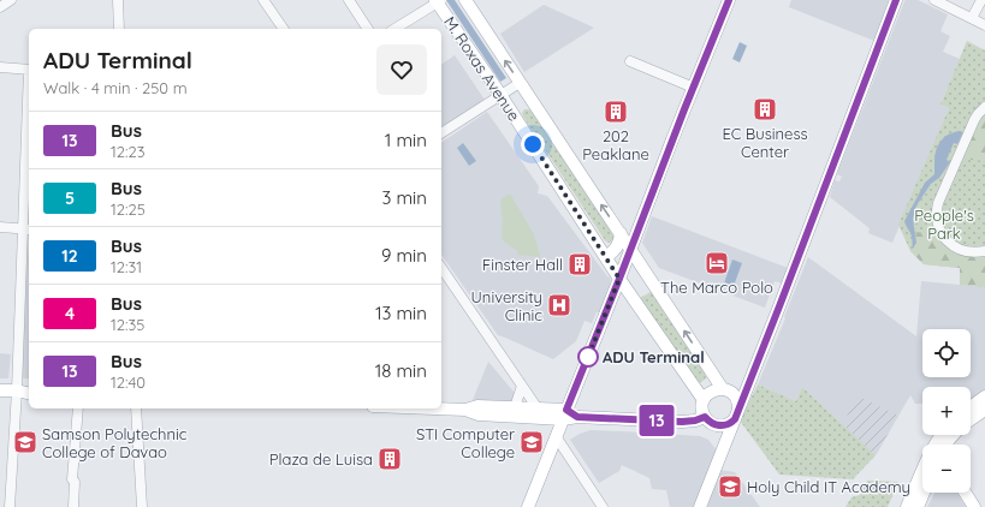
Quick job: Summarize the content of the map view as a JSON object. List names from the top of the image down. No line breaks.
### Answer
{"streets":{"main road":["M. Roxas Avenue"]},"parks":["People's Park"],"places":{"building":["EC Business Center","202 Peaklane","Finster Hall","Plaza de Luisa"],"hotel":["The Marco Polo"],"hospital":["University Clinic"],"other":["ADU Terminal"],"school or university":["Samson Polytechnic College of Davao","STI Computer College","Holy Child IT Academy"]},"lines":["bus line 13"],"page":{"on_map":"13","heading":["ADU Terminal","Walk · 4 min · 250 m"],"list":[{"mark":"13","name":"Bus","note":"12:23","value":"1 min"},{"mark":"5","name":"Bus","note":"12:25","value":"3 min"},{"mark":"12","name":"Bus","note":"12:31","value":"9 min"},{"mark":"4","name":"Bus","note":"12:35","value":"13 min"},{"mark":"13","name":"Bus","note":"12:40","value":"18 min"}],"map_buttons":["+","−"]}}
